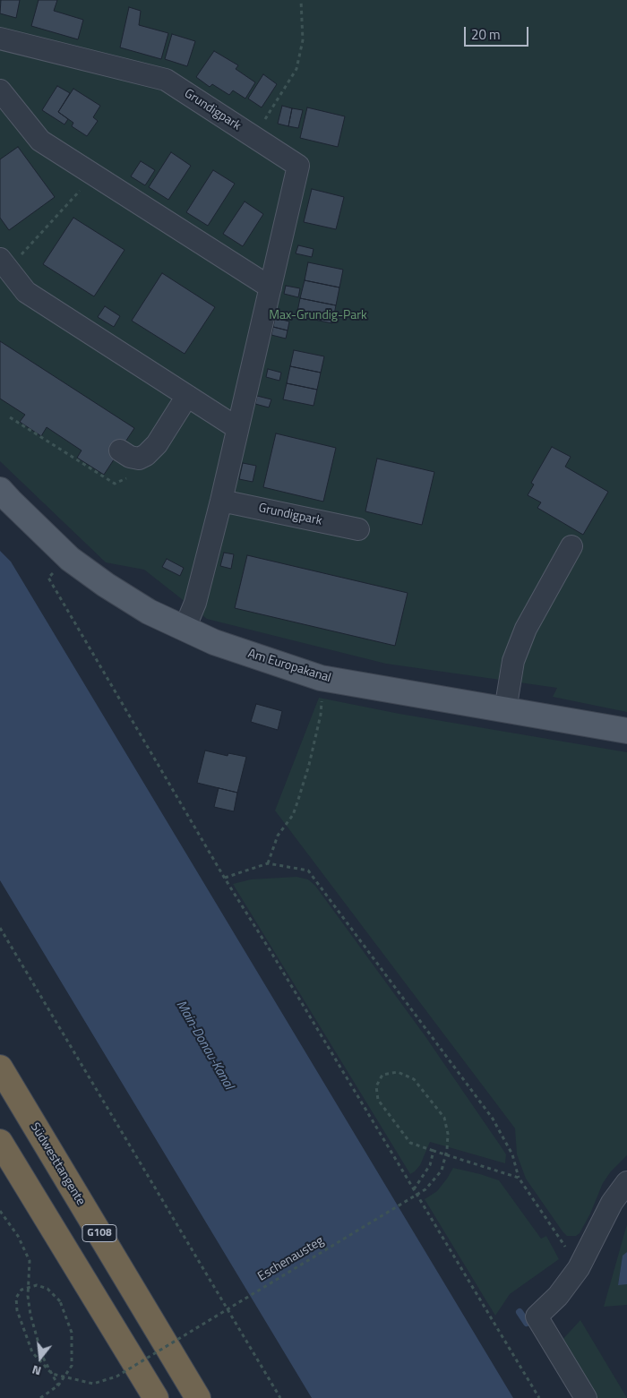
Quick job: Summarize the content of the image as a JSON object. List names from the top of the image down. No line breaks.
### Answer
{"streets":{"highway":["Südwesttangente","G108"],"main road":["Am Europakanal"],"street":["Grundigpark"],"path":["Eschenausteg"]},"crossings":[["Grundigpark","Am Europakanal"]],"water":["Main-Donau-Kanal"],"parks":["Max-Grundig-Park"],"scale_bar":"20 m","north":"bottom"}
